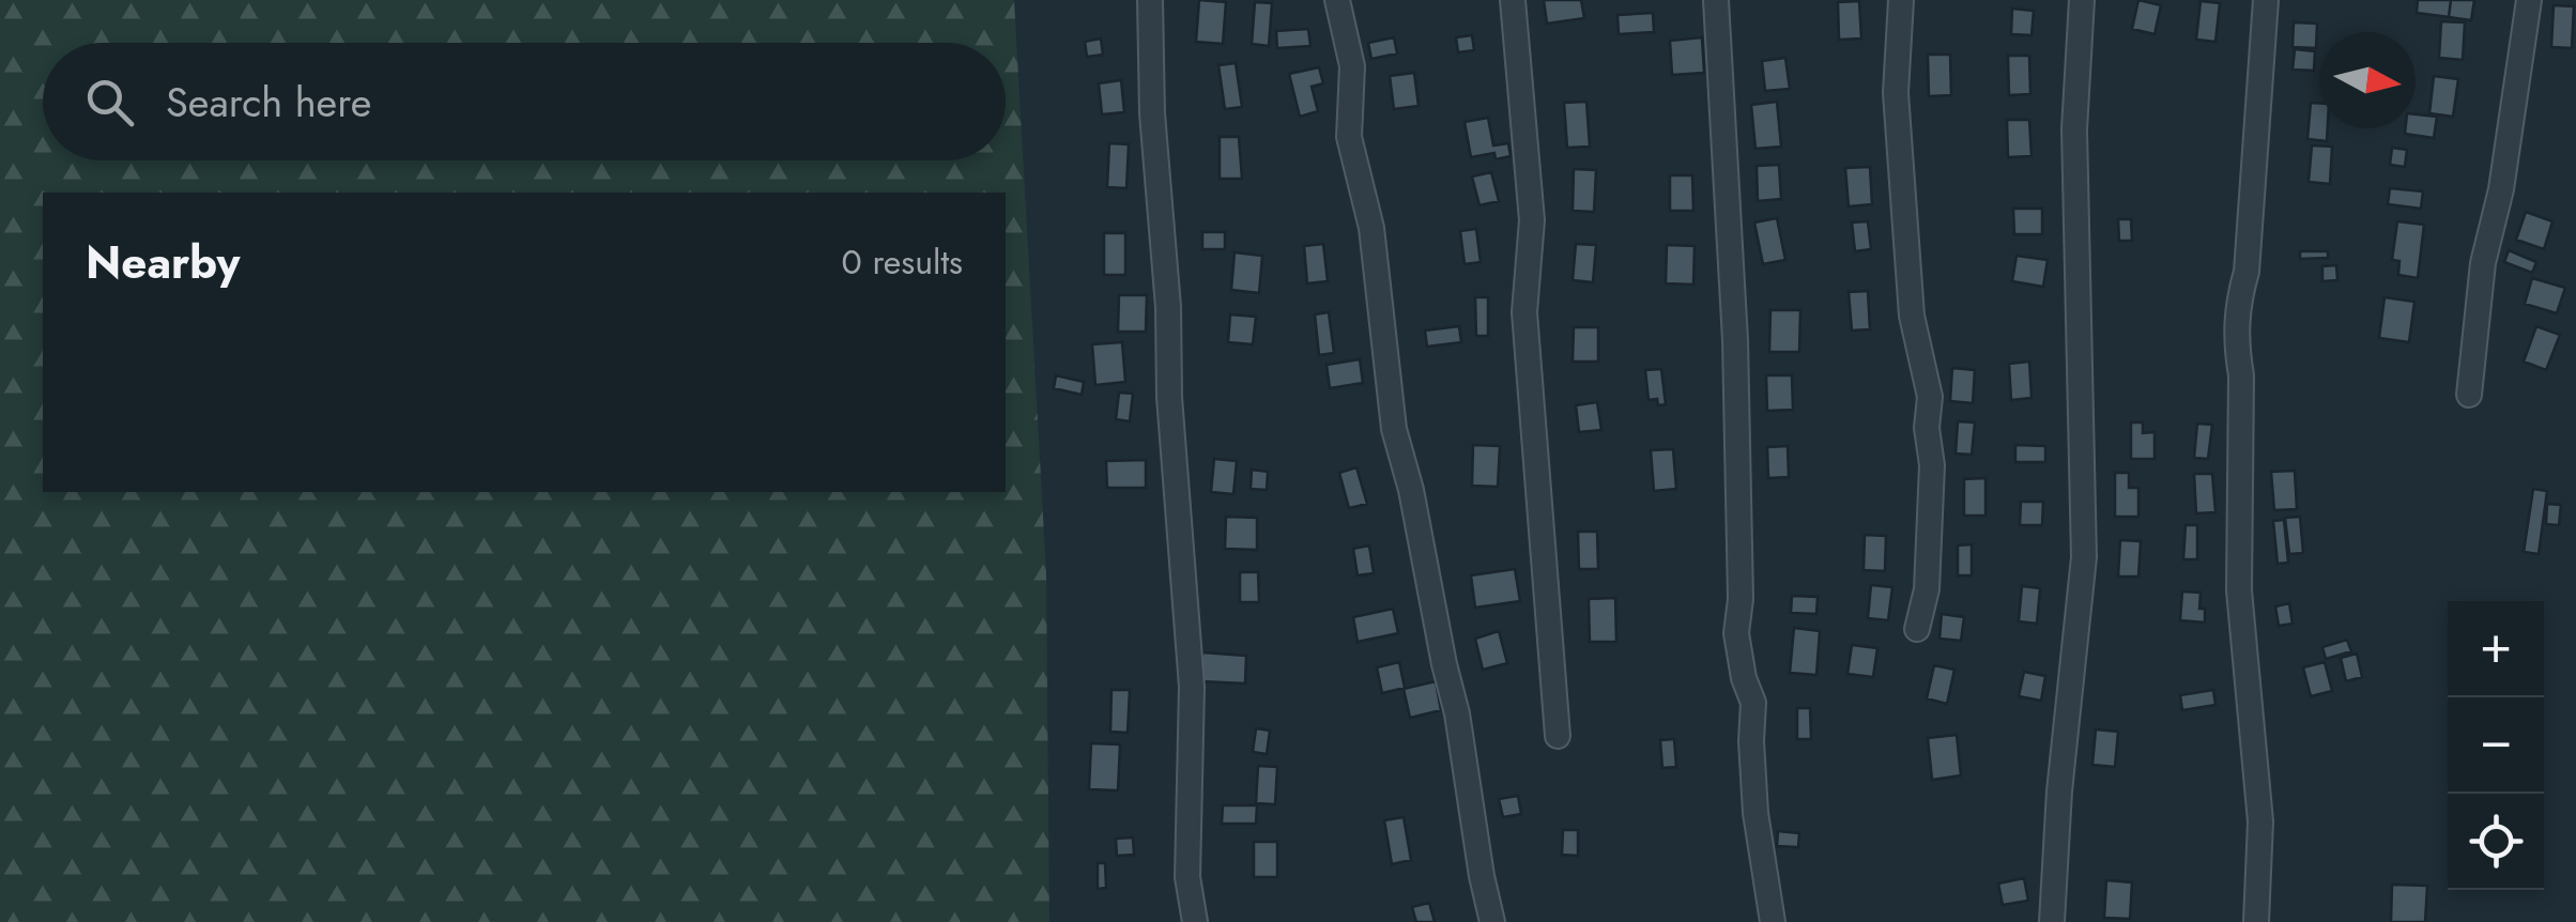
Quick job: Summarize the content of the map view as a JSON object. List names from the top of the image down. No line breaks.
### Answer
{"north":"right","page":{"search":"Search here","heading":["Nearby","0 results"],"map_buttons":["+","−"]}}
